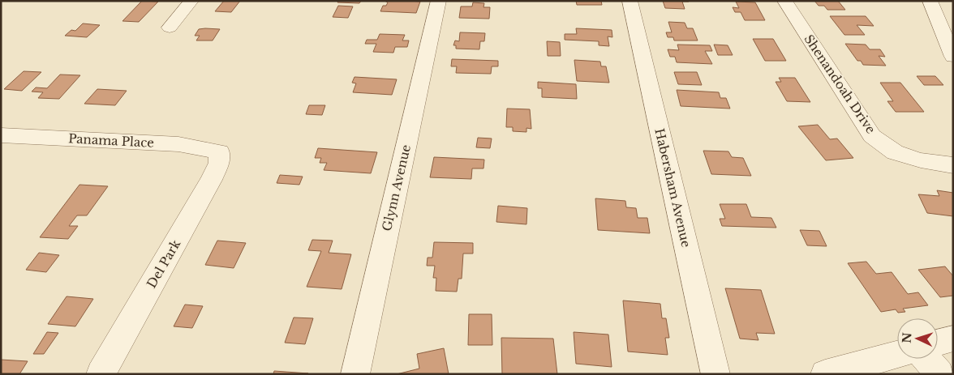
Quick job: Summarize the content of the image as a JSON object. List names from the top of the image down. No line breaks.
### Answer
{"streets":{"street":["Shenandoah Drive","Panama Place","Glynn Avenue","Habersham Avenue","Del Park"]},"crossings":[["Panama Place","Del Park"]],"north":"left"}
